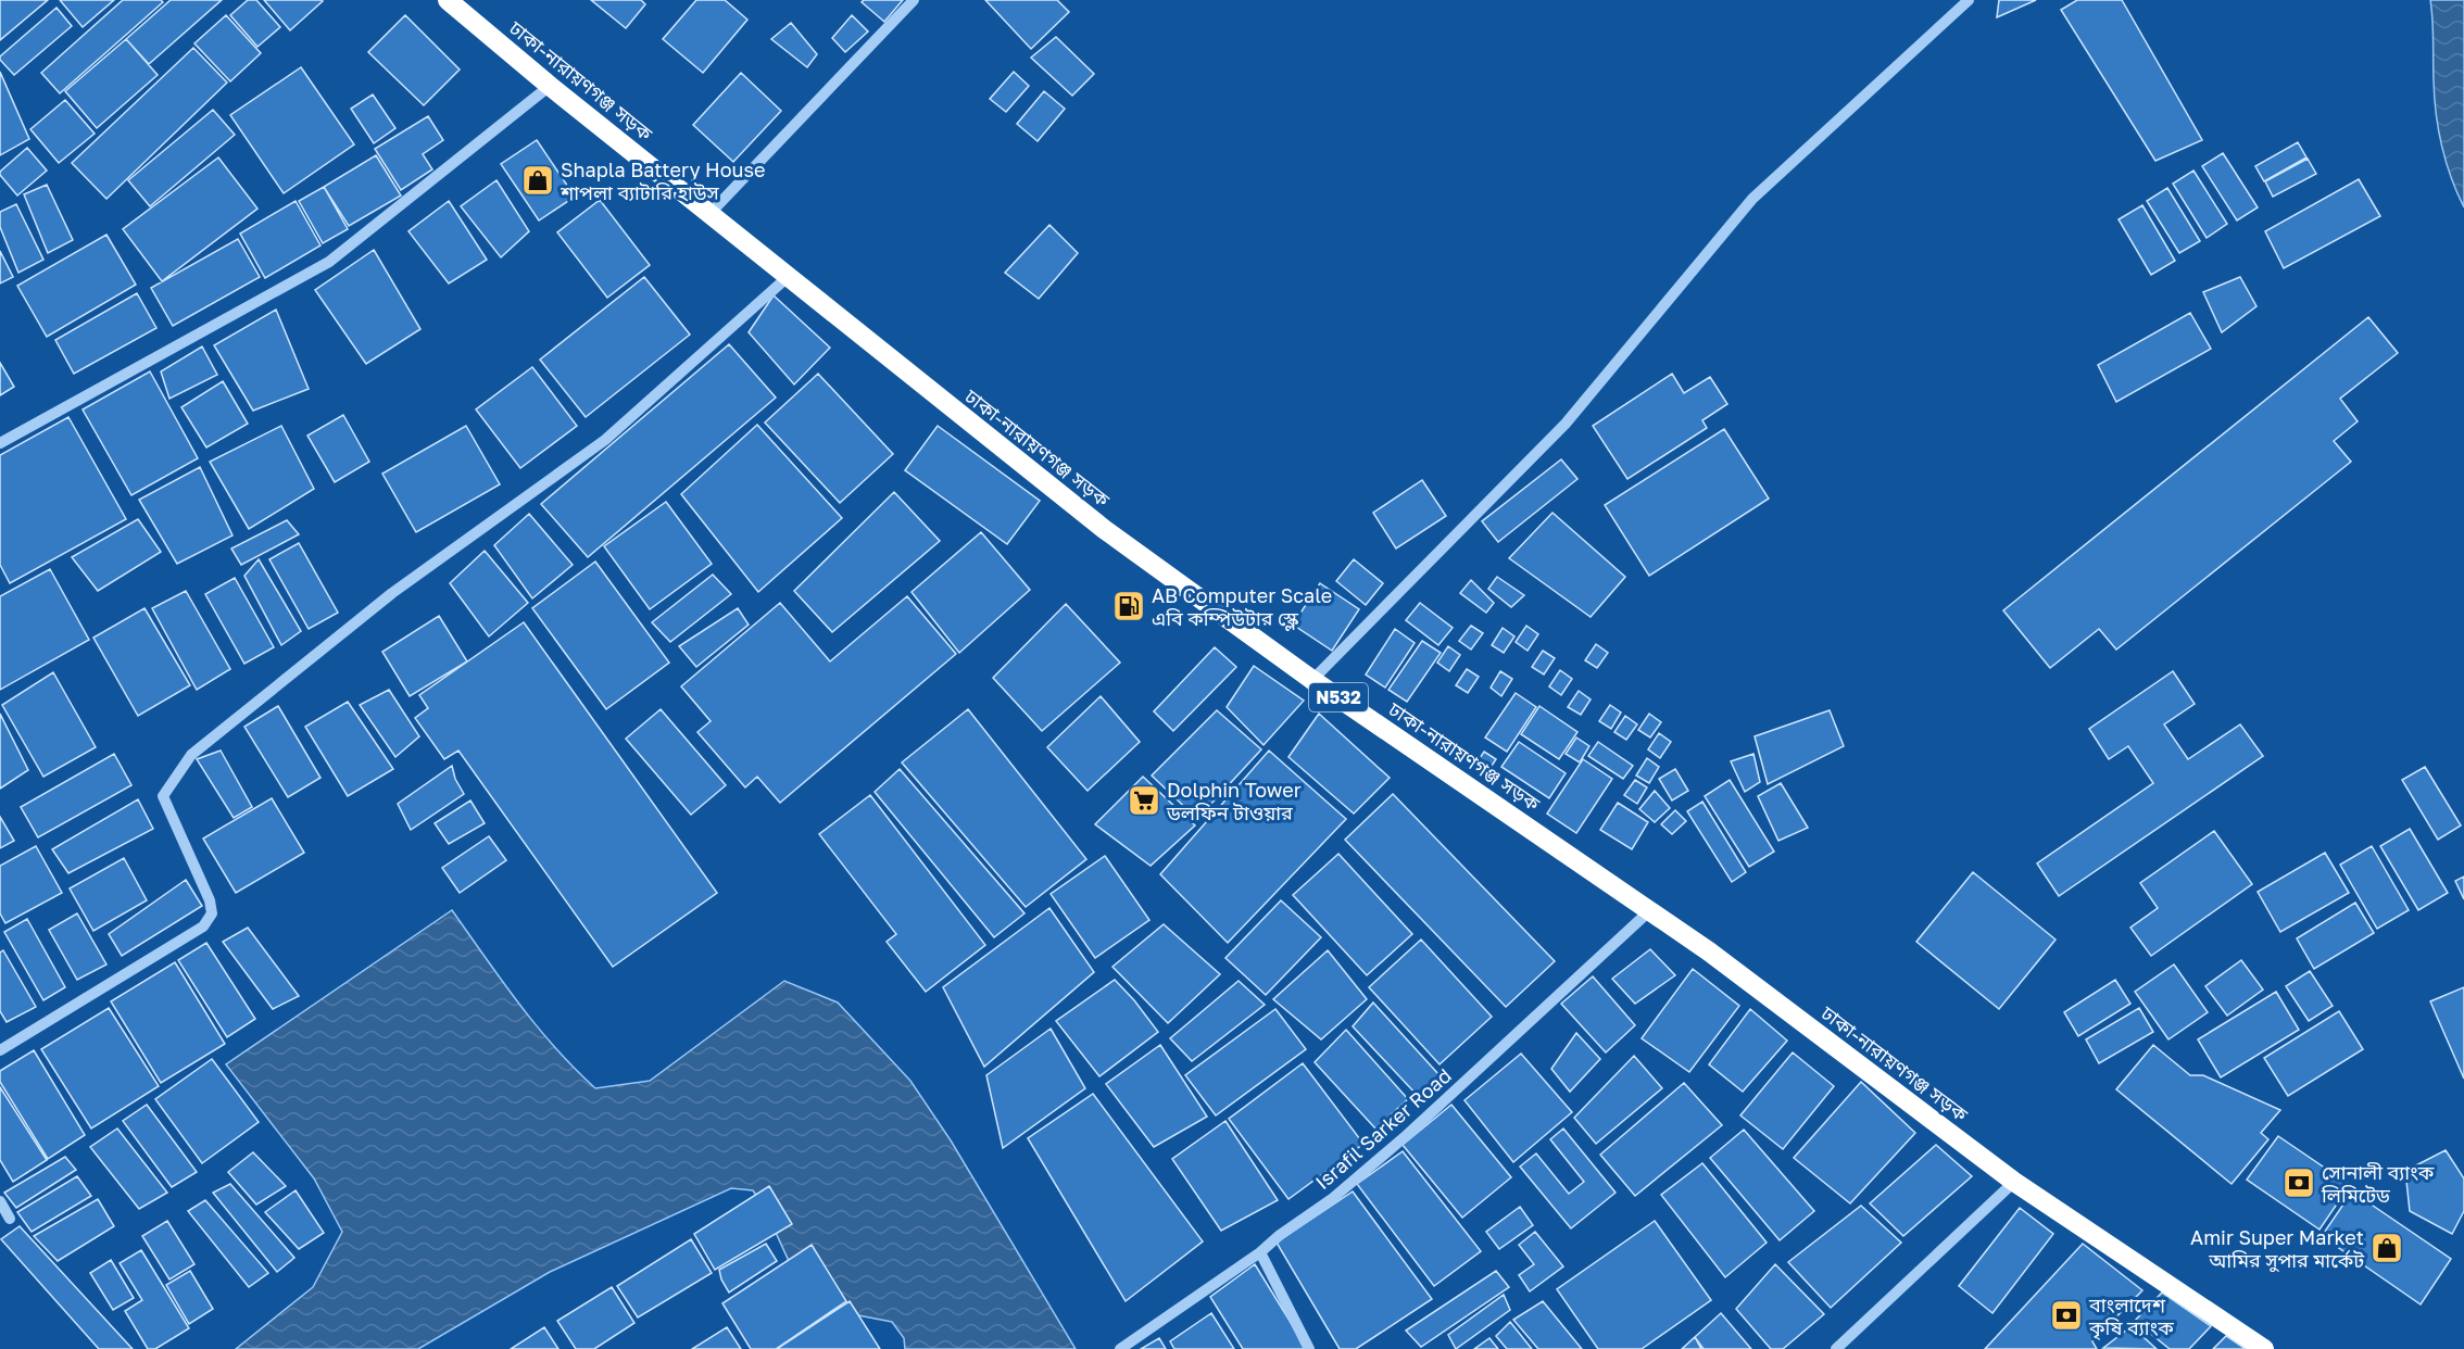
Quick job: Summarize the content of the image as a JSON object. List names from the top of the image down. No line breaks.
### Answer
{"streets":{"highway":["ঢাকা-নারায়ণগঞ্জ সড়ক","N532"],"street":["Israfil Sarker Road"]},"crossings":[["ঢাকা-নারায়ণগঞ্জ সড়ক","Israfil Sarker Road"]],"places":{"shop":["Shapla Battery House শাপলা ব্যাটারি হাউস","Amir Super Market আমির সুপার মার্কেট"],"fuel station":["AB Computer Scale এবি কম্পিউটার স্কেল"],"supermarket":["Dolphin Tower ডলফিন টাওয়ার"],"bank":["সোনালী ব্যাংক লিমিটেড","বাংলাদেশ কৃষি ব্যাংক"]}}
